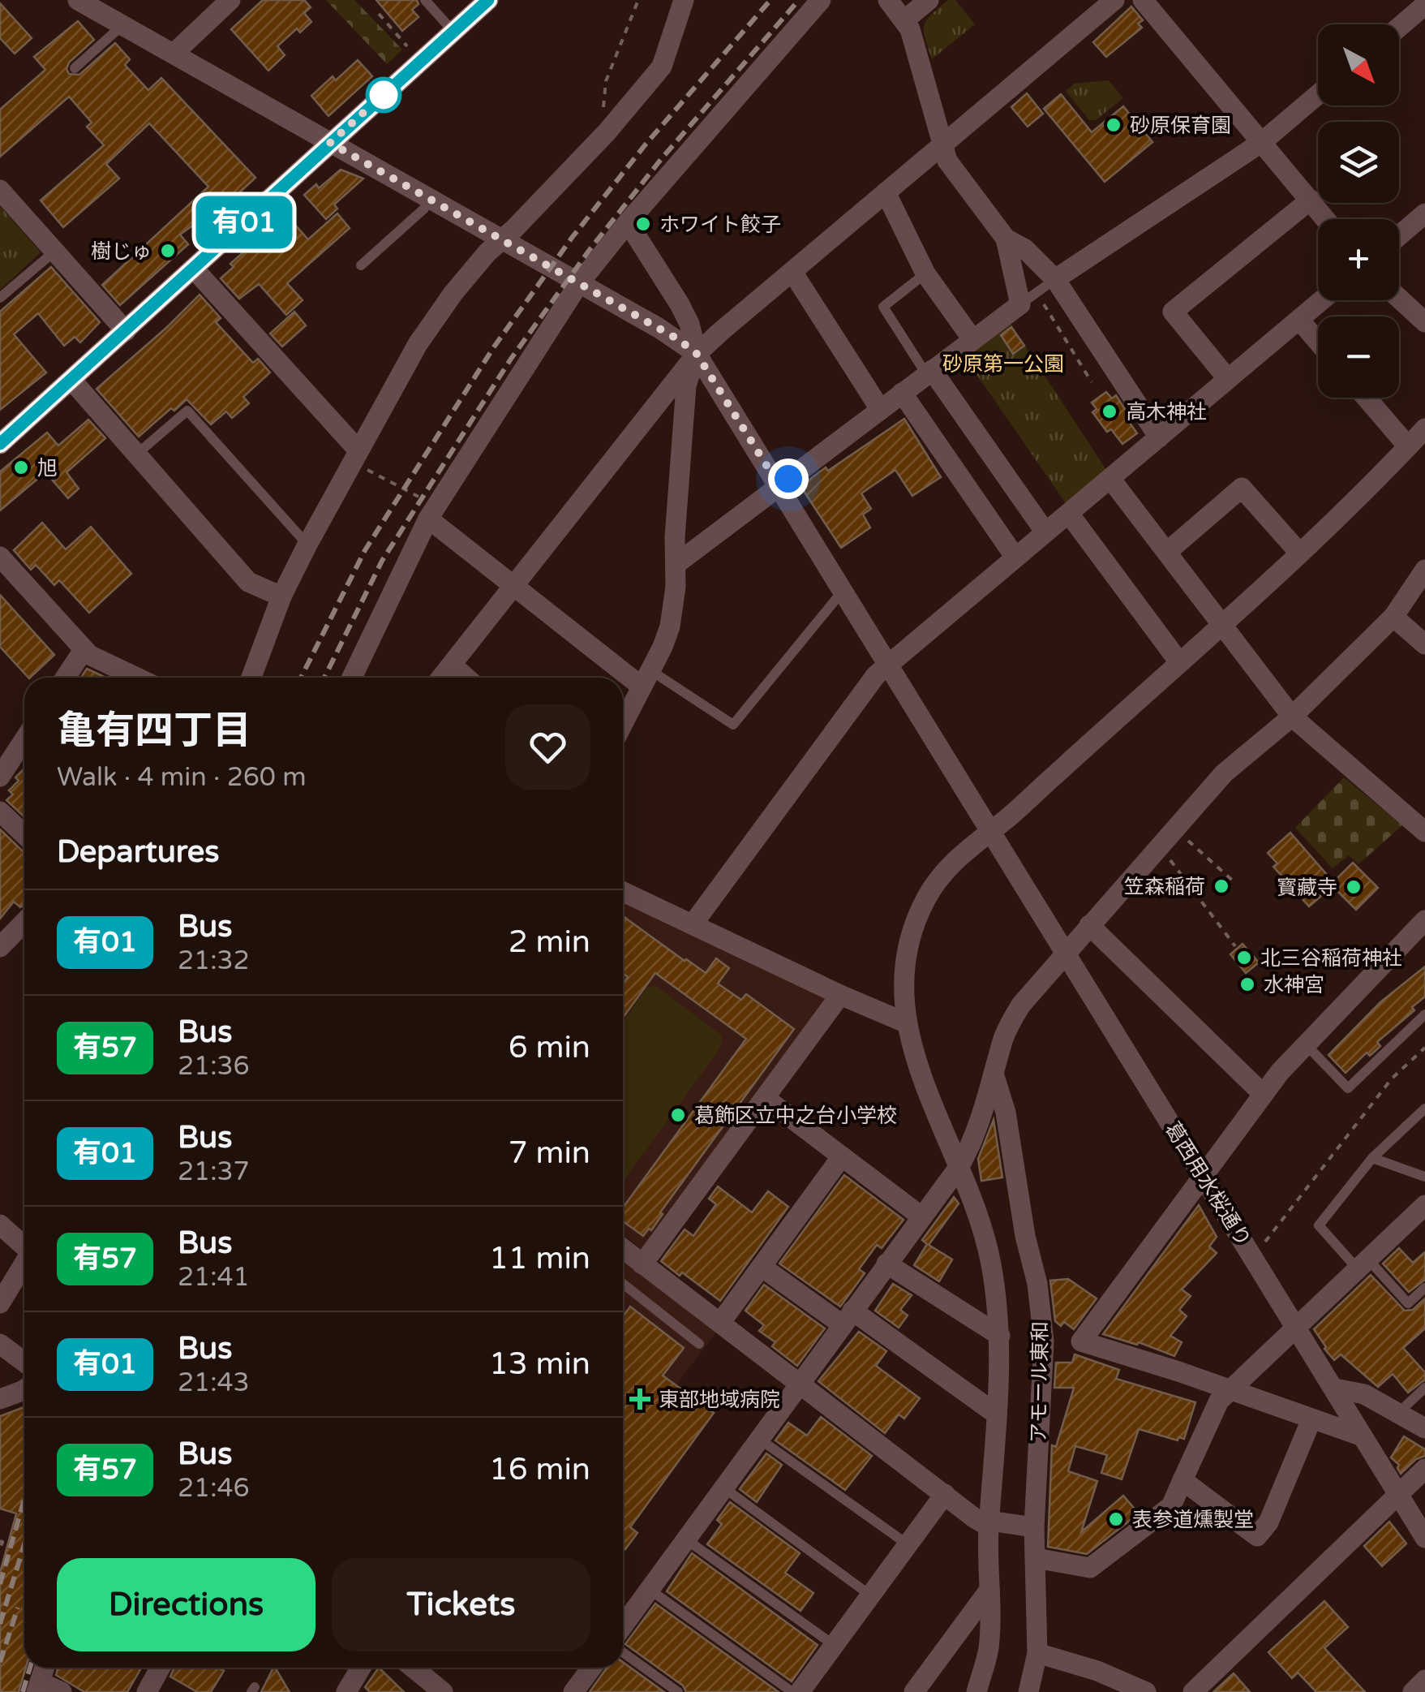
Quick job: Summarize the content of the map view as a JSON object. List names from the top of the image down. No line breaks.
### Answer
{"streets":{"street":["葛西用水桜通り","アモール東和"]},"parks":["砂原第一公園"],"places":{"other":["砂原保育園","ホワイト餃子","樹じゅ","高木神社","旭","笠森稲荷","寳藏寺","北三谷稲荷神社","水神宮","葛飾区立中之台小学校","表参道燻製堂"],"health":["東部地域病院"]},"lines":["bus line 有01"],"north":"bottom right","page":{"on_map":"有01","map_buttons":["+","−"],"heading":[["亀有四丁目","Walk · 4 min · 260 m"],"Departures"],"list":[{"mark":"有01","name":"Bus","note":"21:32","value":"2 min"},{"mark":"有57","name":"Bus","note":"21:36","value":"6 min"},{"mark":"有01","name":"Bus","note":"21:37","value":"7 min"},{"mark":"有57","name":"Bus","note":"21:41","value":"11 min"},{"mark":"有01","name":"Bus","note":"21:43","value":"13 min"},{"mark":"有57","name":"Bus","note":"21:46","value":"16 min"}],"buttons":["Directions","Tickets"]}}
